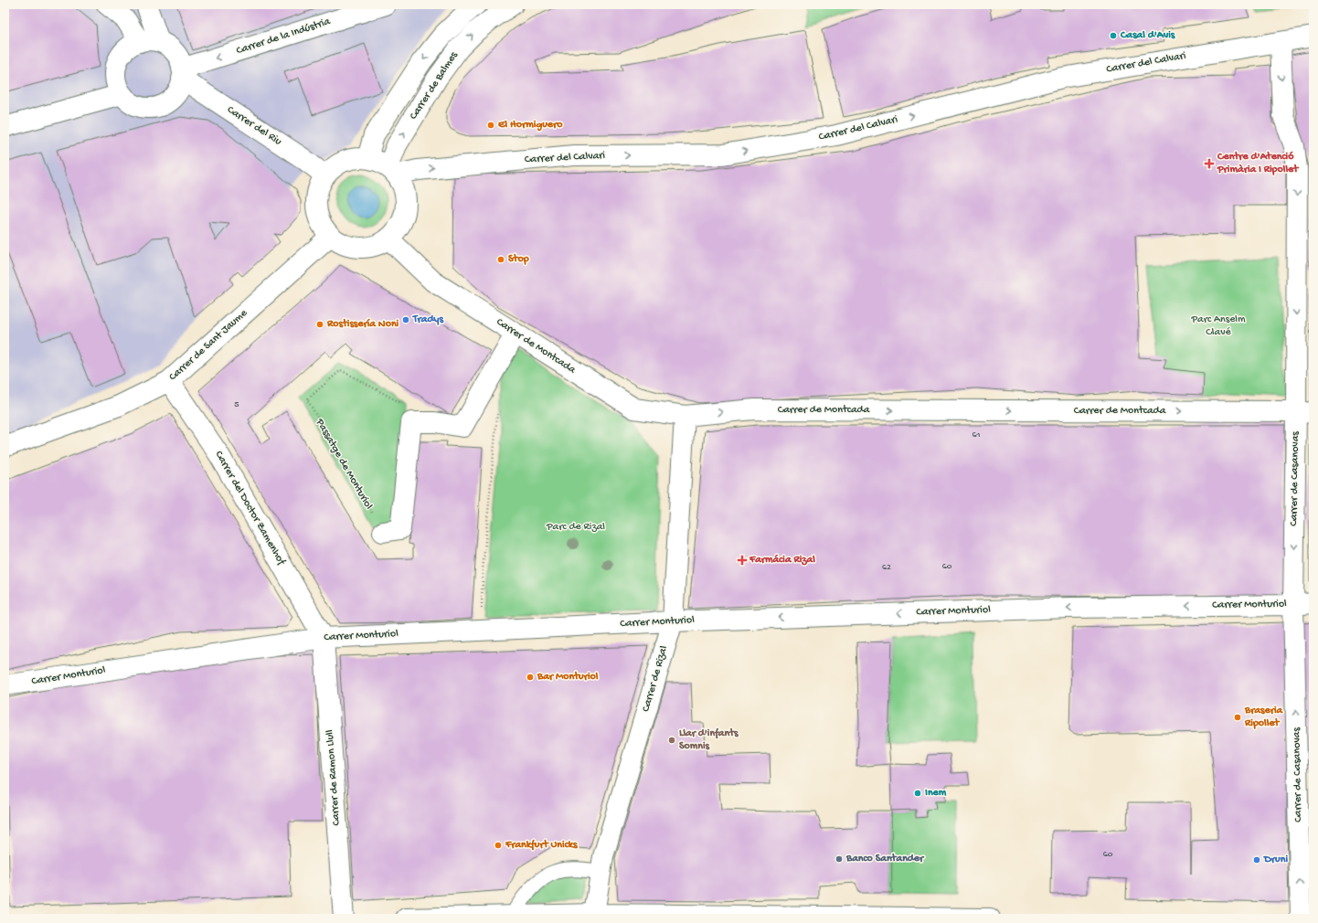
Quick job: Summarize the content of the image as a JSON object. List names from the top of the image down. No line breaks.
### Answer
{"streets":{"street":["Carrer de la Indústria","Carrer del Calvari","Carrer de Balmes","Carrer del Riu","Carrer de Sant Jaume","Carrer de Montcada","Carrer de Casanovas","Carrer del Doctor Zamenhof","Carrer Monturiol","Carrer de Rizal","Carrer de Ramon Llull"],"path":["Passatge de Monturiol"]},"crossings":[["Carrer de la Indústria","Carrer del Riu"],["Carrer del Calvari","Carrer de Balmes"],["Carrer del Calvari","Carrer del Riu"],["Carrer del Calvari","Carrer de Sant Jaume"],["Carrer del Calvari","Carrer de Montcada"],["Carrer del Calvari","Carrer de Casanovas"],["Carrer de Balmes","Carrer del Riu"],["Carrer de Balmes","Carrer de Sant Jaume"],["Carrer de Balmes","Carrer de Montcada"],["Carrer del Riu","Carrer de Sant Jaume"],["Carrer del Riu","Carrer de Montcada"],["Carrer de Sant Jaume","Carrer de Montcada"],["Carrer de Sant Jaume","Carrer del Doctor Zamenhof"],["Carrer de Montcada","Carrer de Casanovas"],["Carrer de Montcada","Carrer de Rizal"],["Carrer de Casanovas","Carrer Monturiol"],["Carrer del Doctor Zamenhof","Carrer Monturiol"],["Carrer del Doctor Zamenhof","Carrer de Ramon Llull"],["Carrer Monturiol","Carrer de Rizal"],["Carrer Monturiol","Carrer de Ramon Llull"]],"one_way":["Carrer de la Indústria","Carrer del Calvari","Carrer de Montcada","Carrer Monturiol"],"parks":["Parc Anselm Clavé","Parc de Rizal"],"places":{"other":["Casal d'Avis","El Hormiguero","Stop","Tradys","Rostissería Noni","Bar Monturiol","Braseria Ripollet","Llar d'infants Somnis","Inem","Frankfurt Unicks","Banco Santander","Druni"],"health":["Centre d'Atenció Primària I Ripollet","Farmácia Rizal"]},"house_numbers":["5","61","60","62","60"]}
